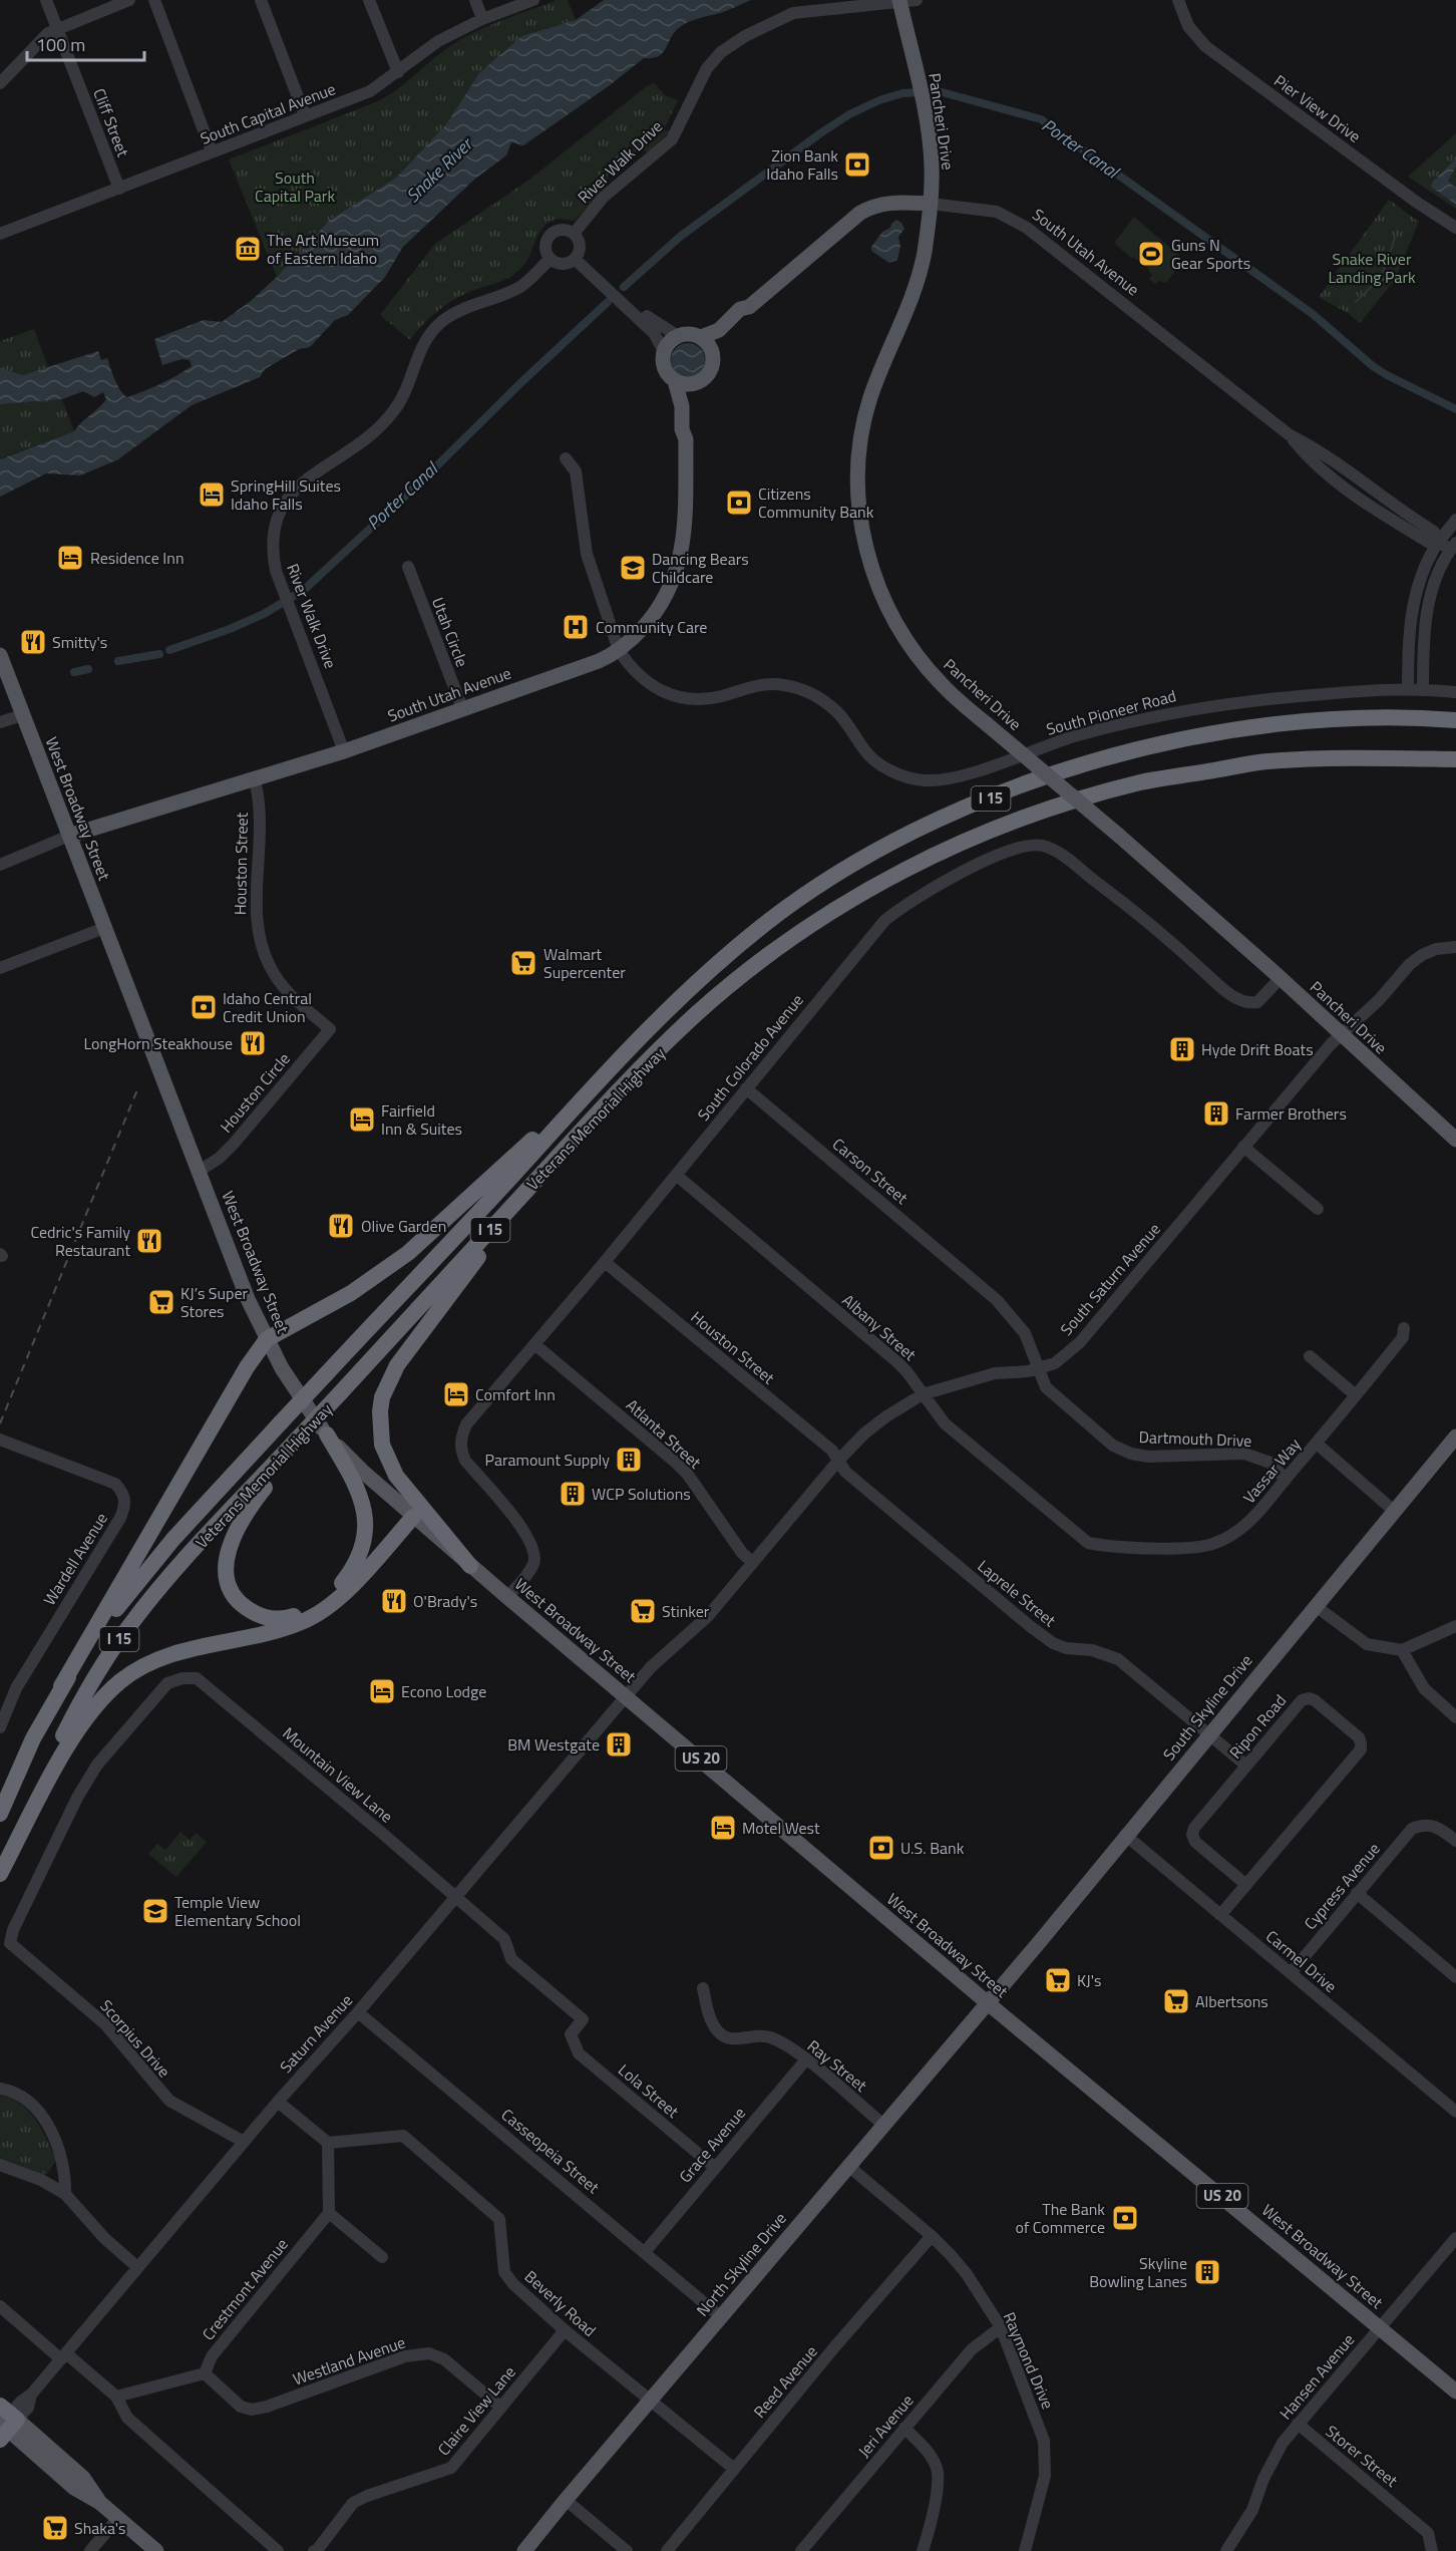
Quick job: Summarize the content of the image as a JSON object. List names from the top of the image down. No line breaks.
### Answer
{"streets":{"highway":["I 15","Veterans Memorial Highway"],"main road":["Pancheri Drive","South Utah Avenue","West Broadway Street","South Skyline Drive","US 20","North Skyline Drive"],"street":["Pier View Drive","South Capital Avenue","Cliff Street","River Walk Drive","Utah Circle","South Pioneer Road","Houston Street","South Colorado Avenue","Houston Circle","Carson Street","South Saturn Avenue","Albany Street","Atlanta Street","Dartmouth Drive","Vassar Way","Wardell Avenue","Laprele Street","Ripon Road","Mountain View Lane","Cypress Avenue","Carmel Drive","Saturn Avenue","Scorpius Drive","Ray Street","Lola Street","Grace Avenue","Casseopeia Street","Crestmont Avenue","Beverly Road","Westland Avenue","Raymond Drive","Hansen Avenue","Reed Avenue","Claire View Lane","Jeri Avenue","Storer Street"]},"crossings":[["South Capital Avenue","Cliff Street"],["Pancheri Drive","River Walk Drive"],["Pancheri Drive","South Utah Avenue"],["Pancheri Drive","South Colorado Avenue"],["Pancheri Drive","South Saturn Avenue"],["River Walk Drive","South Utah Avenue"],["South Utah Avenue","Utah Circle"],["South Utah Avenue","South Pioneer Road"],["South Utah Avenue","West Broadway Street"],["South Utah Avenue","Houston Street"],["West Broadway Street","South Colorado Avenue"],["West Broadway Street","Houston Circle"],["West Broadway Street","South Saturn Avenue"],["West Broadway Street","South Skyline Drive"],["West Broadway Street","Saturn Avenue"],["West Broadway Street","North Skyline Drive"],["West Broadway Street","Hansen Avenue"],["Houston Street","South Colorado Avenue"],["Houston Street","Houston Circle"],["Houston Street","South Saturn Avenue"],["Houston Street","Laprele Street"],["South Colorado Avenue","Carson Street"],["South Colorado Avenue","Albany Street"],["South Colorado Avenue","Atlanta Street"],["Carson Street","South Saturn Avenue"],["Carson Street","Dartmouth Drive"],["South Saturn Avenue","Albany Street"],["South Saturn Avenue","Atlanta Street"],["South Saturn Avenue","Laprele Street"],["South Saturn Avenue","Saturn Avenue"],["Albany Street","Vassar Way"],["Dartmouth Drive","Vassar Way"],["Laprele Street","South Skyline Drive"],["Laprele Street","Ripon Road"],["South Skyline Drive","Carmel Drive"],["South Skyline Drive","North Skyline Drive"],["Ripon Road","Carmel Drive"],["Mountain View Lane","Saturn Avenue"],["Mountain View Lane","Scorpius Drive"],["Mountain View Lane","Lola Street"],["Cypress Avenue","Carmel Drive"],["Saturn Avenue","Scorpius Drive"],["Saturn Avenue","Casseopeia Street"],["Ray Street","Grace Avenue"],["Ray Street","North Skyline Drive"],["Lola Street","Grace Avenue"],["Grace Avenue","Casseopeia Street"],["Casseopeia Street","North Skyline Drive"],["North Skyline Drive","Beverly Road"],["North Skyline Drive","Raymond Drive"],["Crestmont Avenue","Westland Avenue"],["Beverly Road","Reed Avenue"],["Beverly Road","Claire View Lane"],["Westland Avenue","Claire View Lane"],["Raymond Drive","Reed Avenue"],["Raymond Drive","Jeri Avenue"],["Hansen Avenue","Storer Street"]],"water":["Porter Canal","Snake River"],"parks":["South Capital Park","Snake River Landing Park"],"places":{"bank":["Zion Bank Idaho Falls","Citizens Community Bank","Idaho Central Credit Union","U.S. Bank","The Bank of Commerce"],"museum":["The Art Museum of Eastern Idaho"],"sports":["Guns N Gear Sports"],"hotel":["SpringHill Suites Idaho Falls","Residence Inn","Fairfield Inn & Suites","Comfort Inn","Econo Lodge","Motel West"],"school or university":["Dancing Bears Childcare","Temple View Elementary School"],"hospital":["Community Care"],"restaurant":["Smitty's","LongHorn Steakhouse","Olive Garden","Cedric's Family Restaurant","O'Brady's"],"supermarket":["Walmart Supercenter","KJ’s Super Stores","Stinker","KJ's","Albertsons","Shaka's"],"building":["Hyde Drift Boats","Farmer Brothers","Paramount Supply","WCP Solutions","BM Westgate","Skyline Bowling Lanes"]},"scale_bar":"100 m"}
